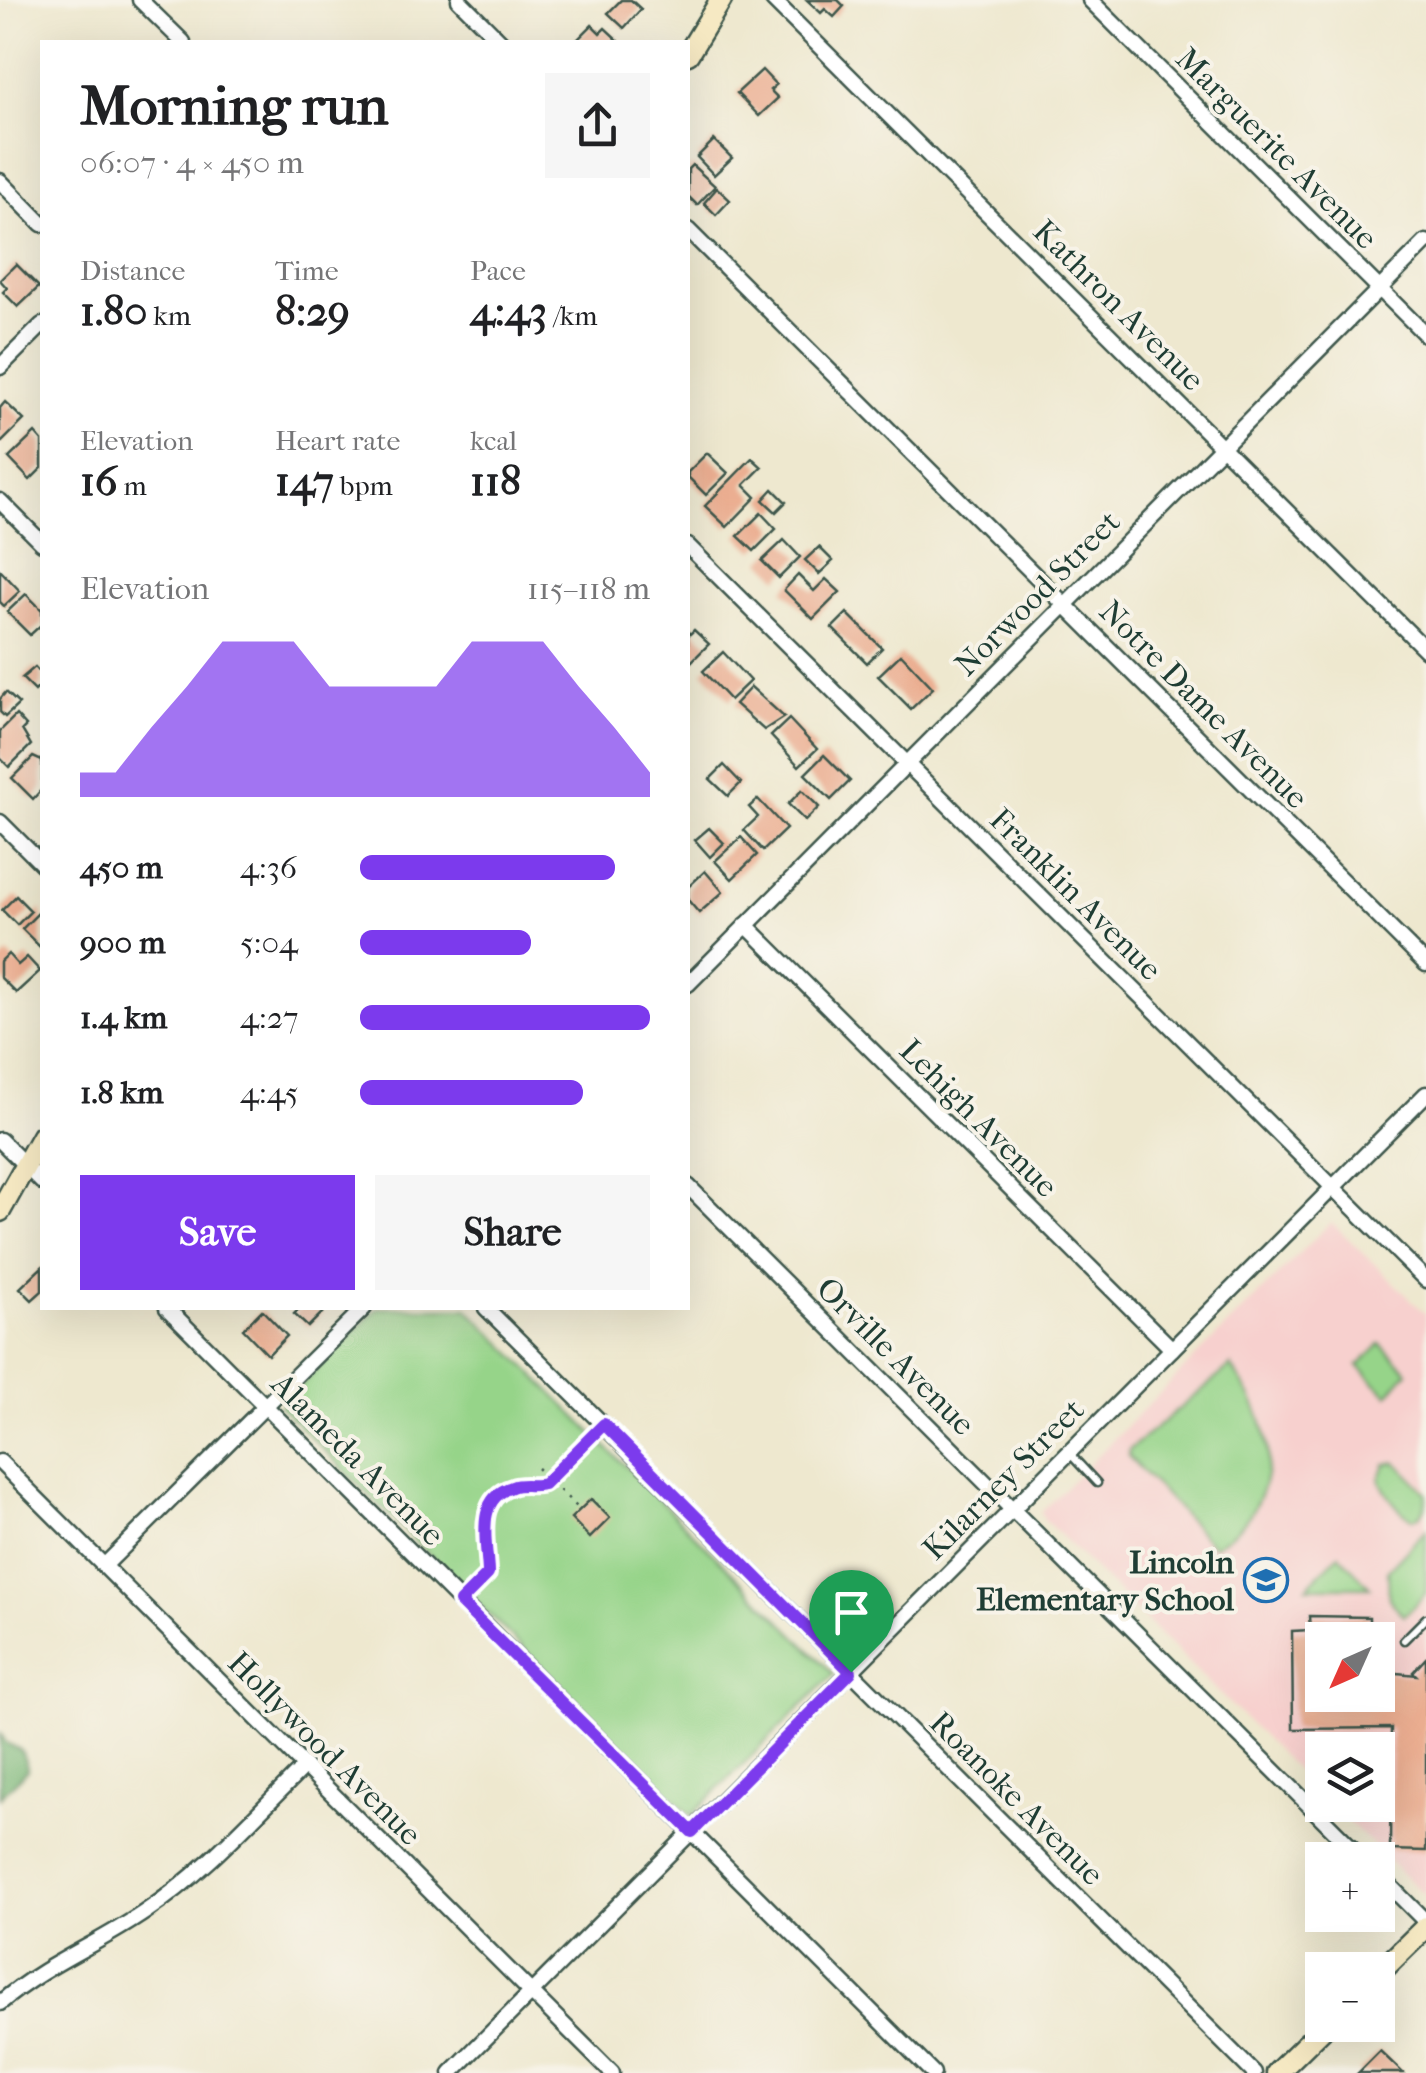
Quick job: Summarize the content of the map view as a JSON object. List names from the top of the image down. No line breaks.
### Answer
{"streets":{"street":["Marguerite Avenue","Kathron Avenue","Norwood Street","Notre Dame Avenue","Franklin Avenue","Lehigh Avenue","Orville Avenue","Alameda Avenue","Kilarney Street","Hollywood Avenue","Roanoke Avenue"]},"crossings":[["Marguerite Avenue","Norwood Street"],["Kathron Avenue","Norwood Street"],["Norwood Street","Notre Dame Avenue"],["Norwood Street","Franklin Avenue"],["Norwood Street","Lehigh Avenue"],["Franklin Avenue","Kilarney Street"],["Lehigh Avenue","Kilarney Street"],["Orville Avenue","Kilarney Street"],["Alameda Avenue","Kilarney Street"],["Kilarney Street","Hollywood Avenue"],["Kilarney Street","Roanoke Avenue"]],"places":{"school or university":["Lincoln Elementary School"]},"north":"bottom left","page":{"heading":["Morning run","06:07 · 4 × 450 m"],"stats":[["Distance","1.80 km"],["Time","8:29"],["Pace","4:43 /km"],["Elevation","16 m"],["Heart rate","147 bpm"],["kcal","118"]],"chart":["Elevation","115–118 m"],"list":[{"name":"450 m","note":"4:36"},{"name":"900 m","note":"5:04"},{"name":"1.4 km","note":"4:27"},{"name":"1.8 km","note":"4:45"}],"buttons":["Save","Share"],"map_buttons":["+","−"]}}
